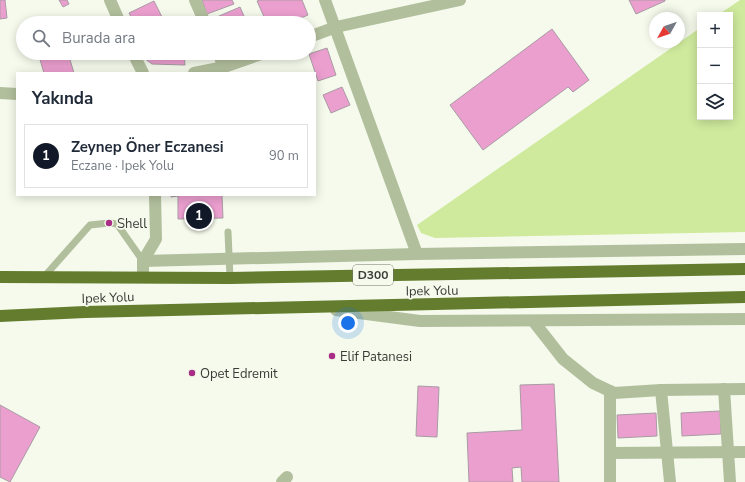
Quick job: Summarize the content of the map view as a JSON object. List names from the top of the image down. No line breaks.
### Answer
{"streets":{"highway":["D300","Ipek Yolu"]},"places":["Shell","Elif Patanesi","Opet Edremit"],"north":"bottom left","page":{"map_buttons":["+","−"],"search":"Burada ara","heading":"Yakında","list":[{"mark":"1","name":"Zeynep Öner Eczanesi","note":"Eczane · Ipek Yolu","value":"90 m"}],"pins":"1"}}
